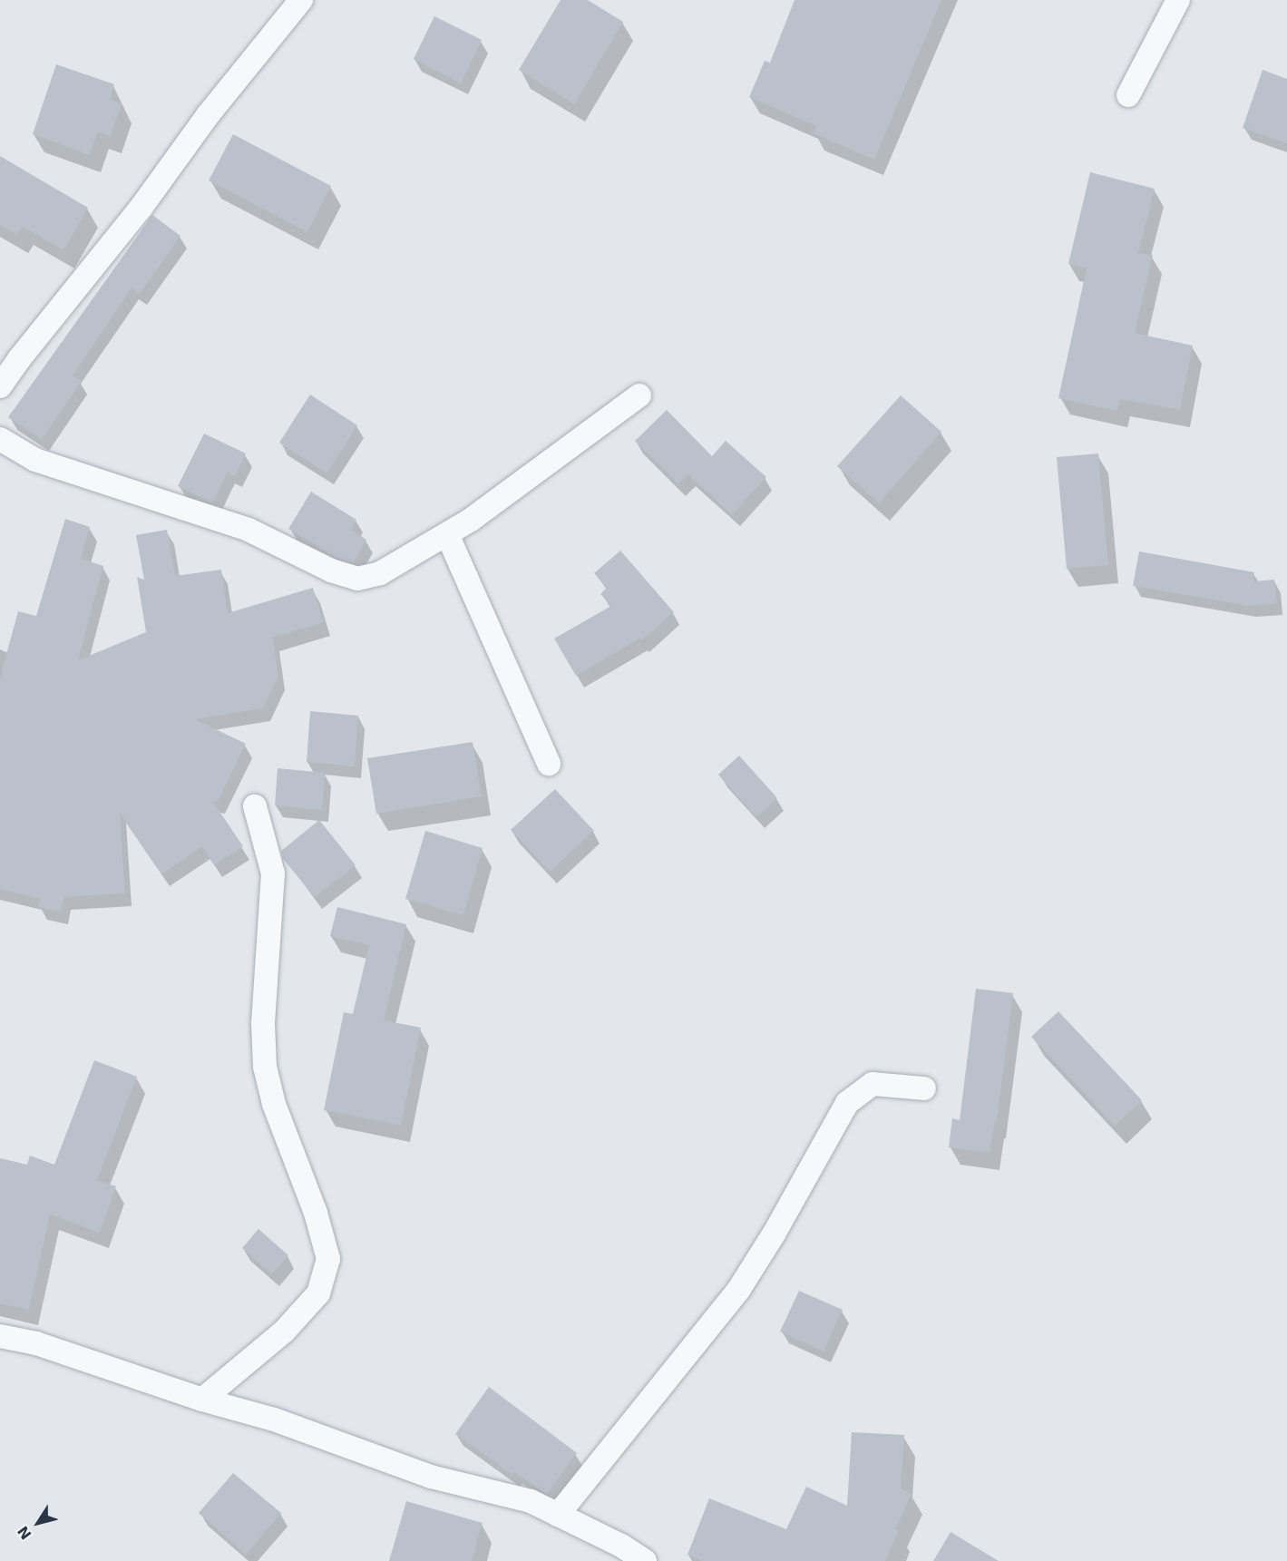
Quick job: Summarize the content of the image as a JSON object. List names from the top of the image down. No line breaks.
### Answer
{"north":"bottom left"}
